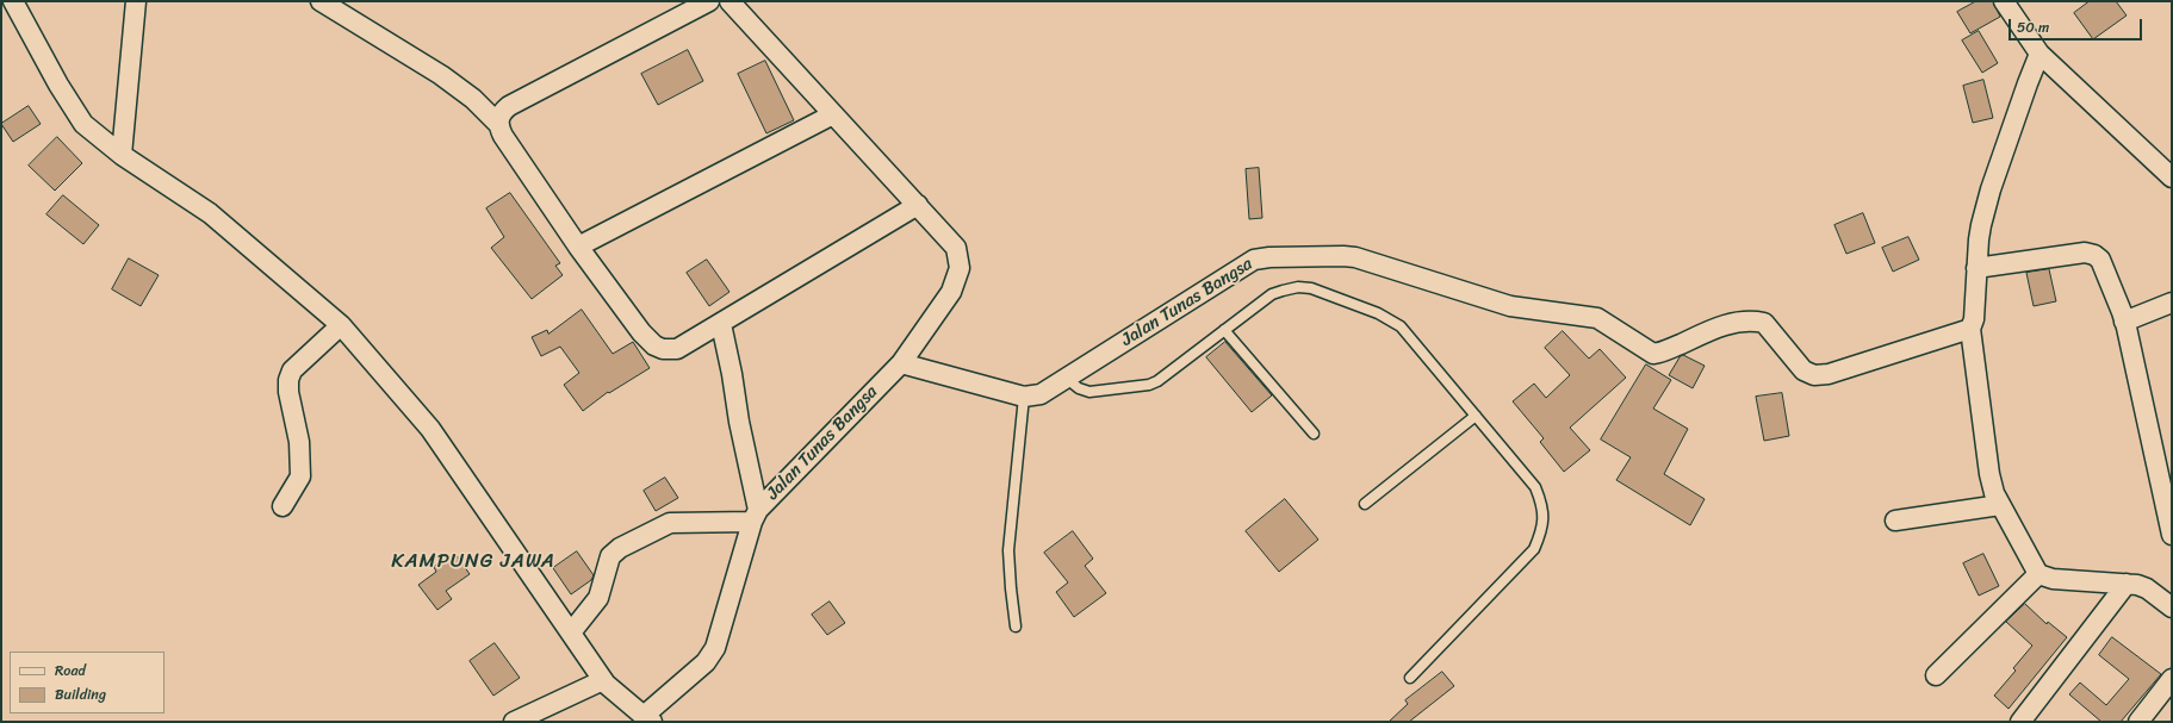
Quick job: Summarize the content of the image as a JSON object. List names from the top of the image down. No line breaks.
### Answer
{"streets":{"street":["Jalan Tunas Bangsa"]},"districts":["KAMPUNG JAWA"],"legend":["Road","Building"],"scale_bar":"50 m"}
